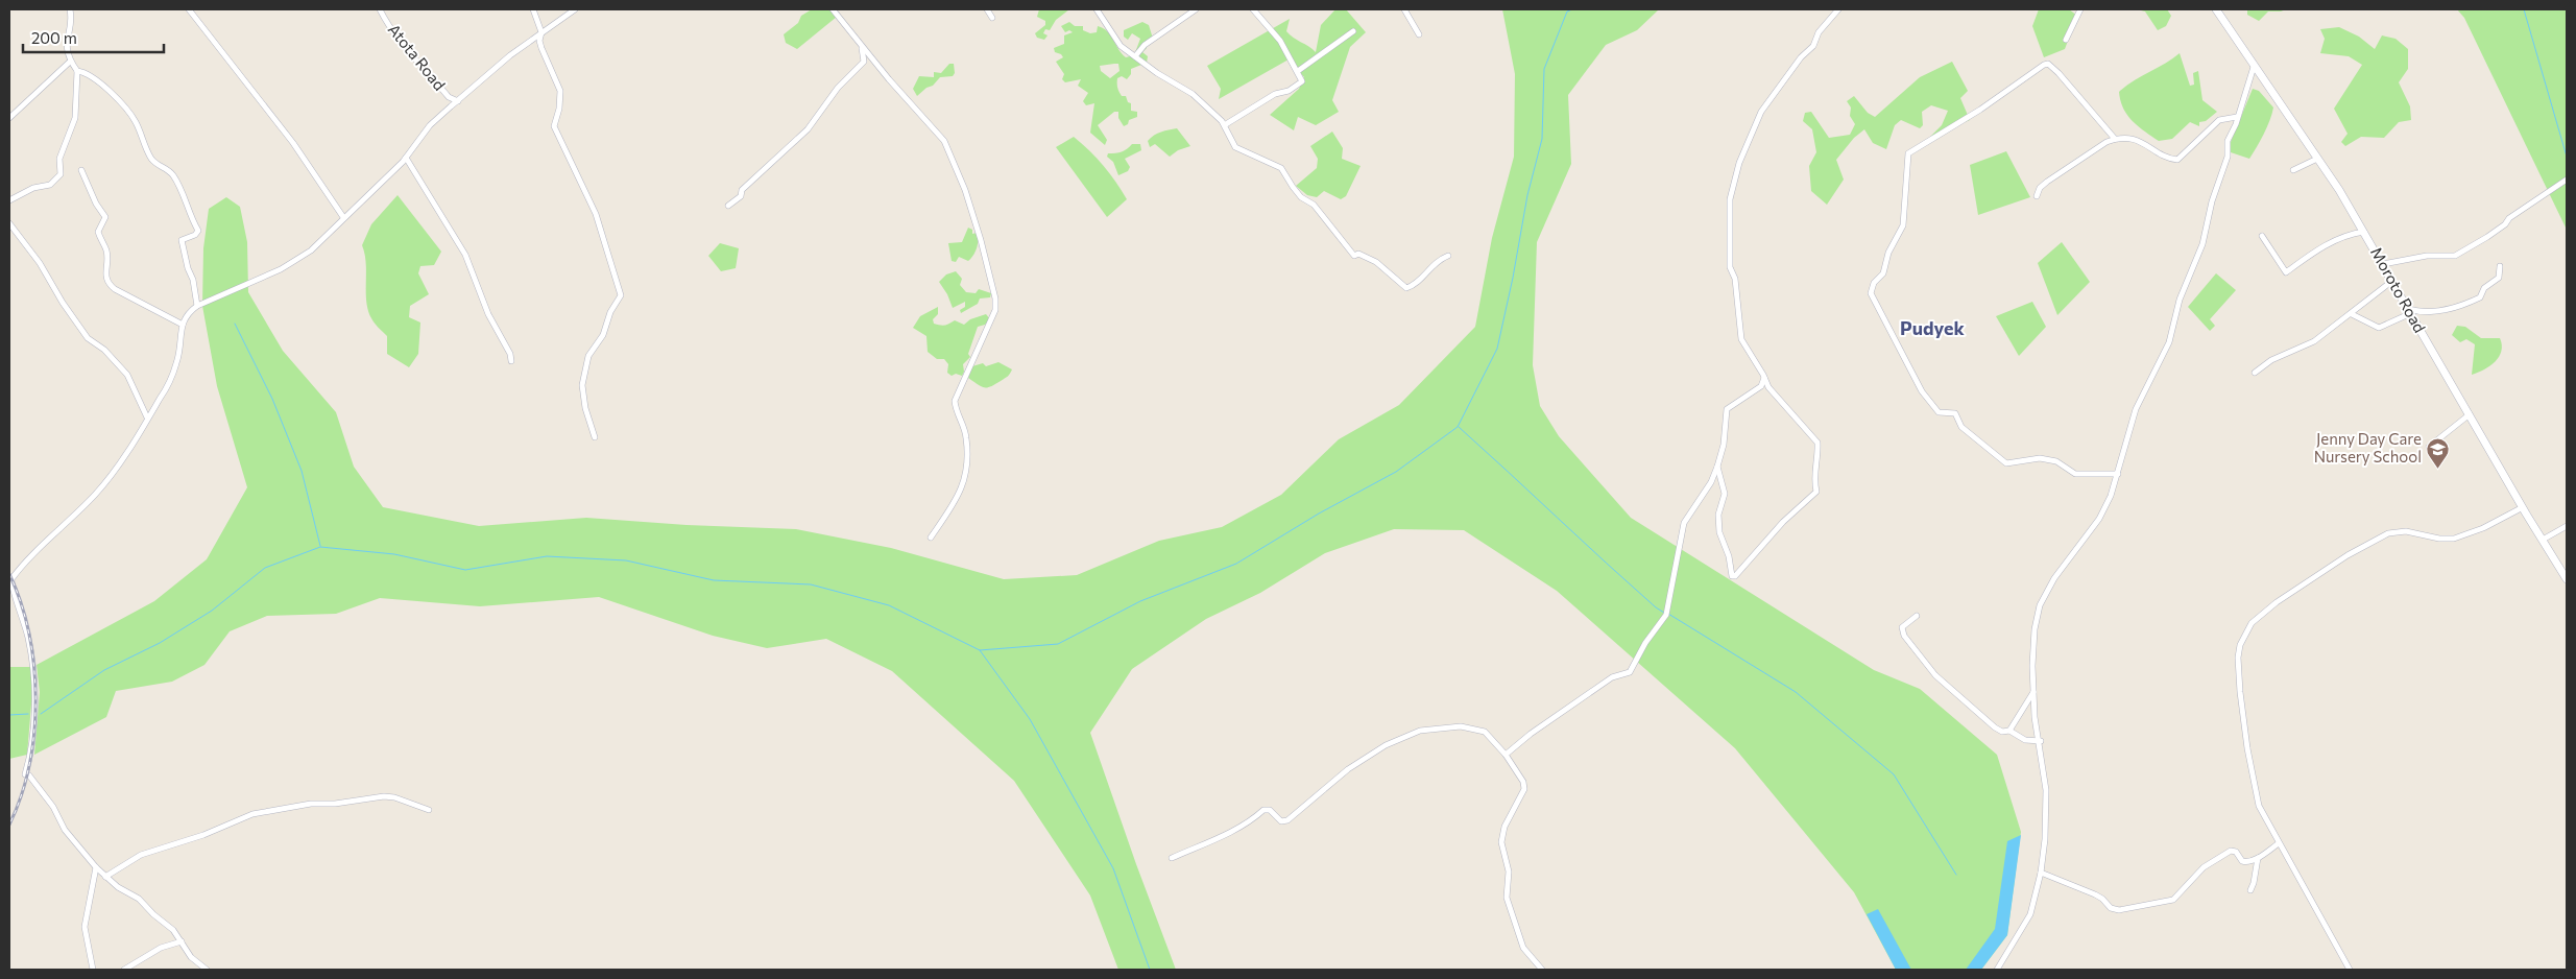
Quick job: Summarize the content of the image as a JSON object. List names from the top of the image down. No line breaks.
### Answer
{"streets":{"main road":["Moroto Road"],"street":["Atota Road"]},"districts":["Pudyek"],"places":{"school or university":["Jenny Day Care Nursery School"]},"scale_bar":"200 m"}
